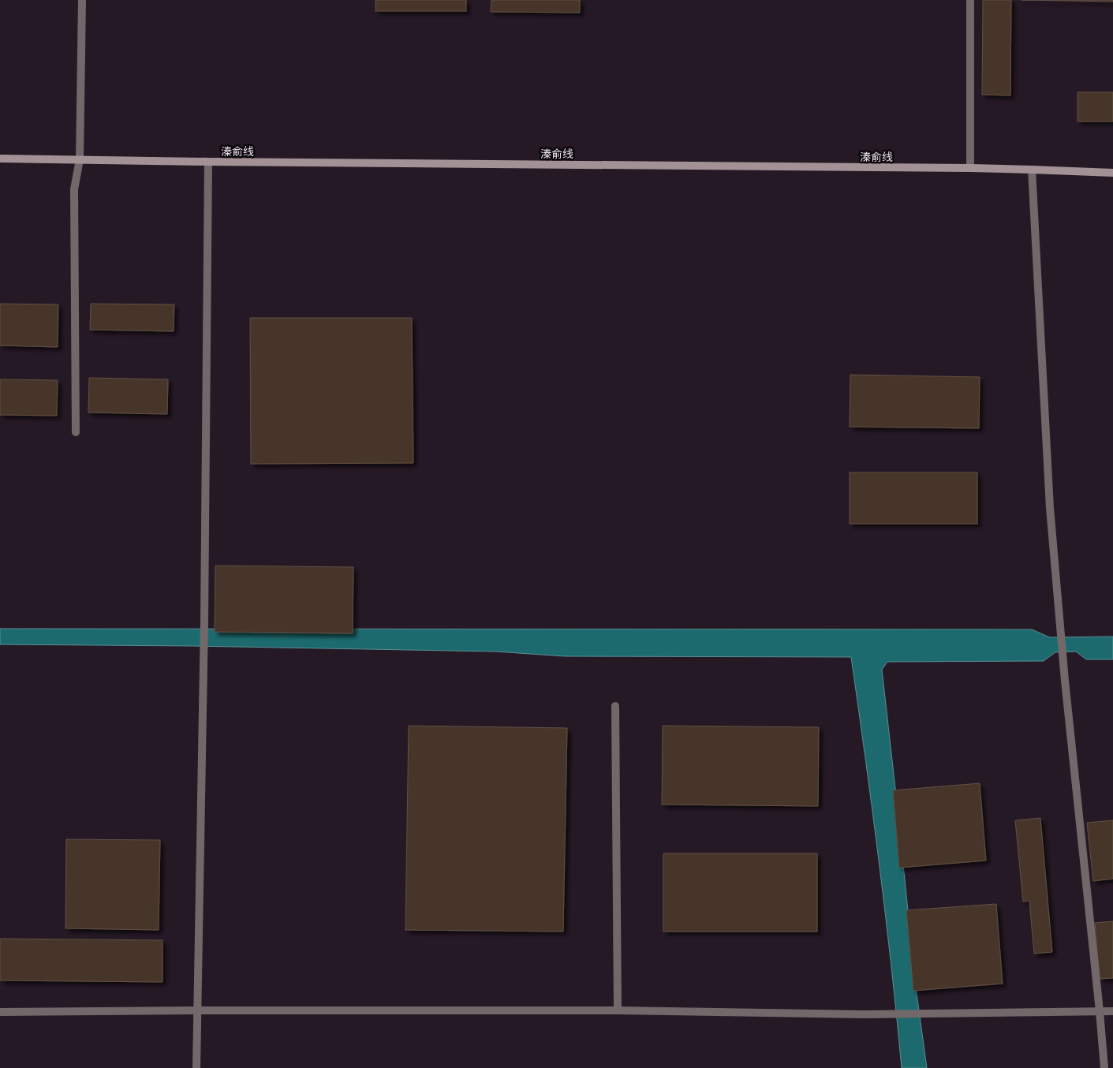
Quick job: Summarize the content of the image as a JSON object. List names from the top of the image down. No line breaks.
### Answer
{"streets":{"main road":["溱俞线"]}}
